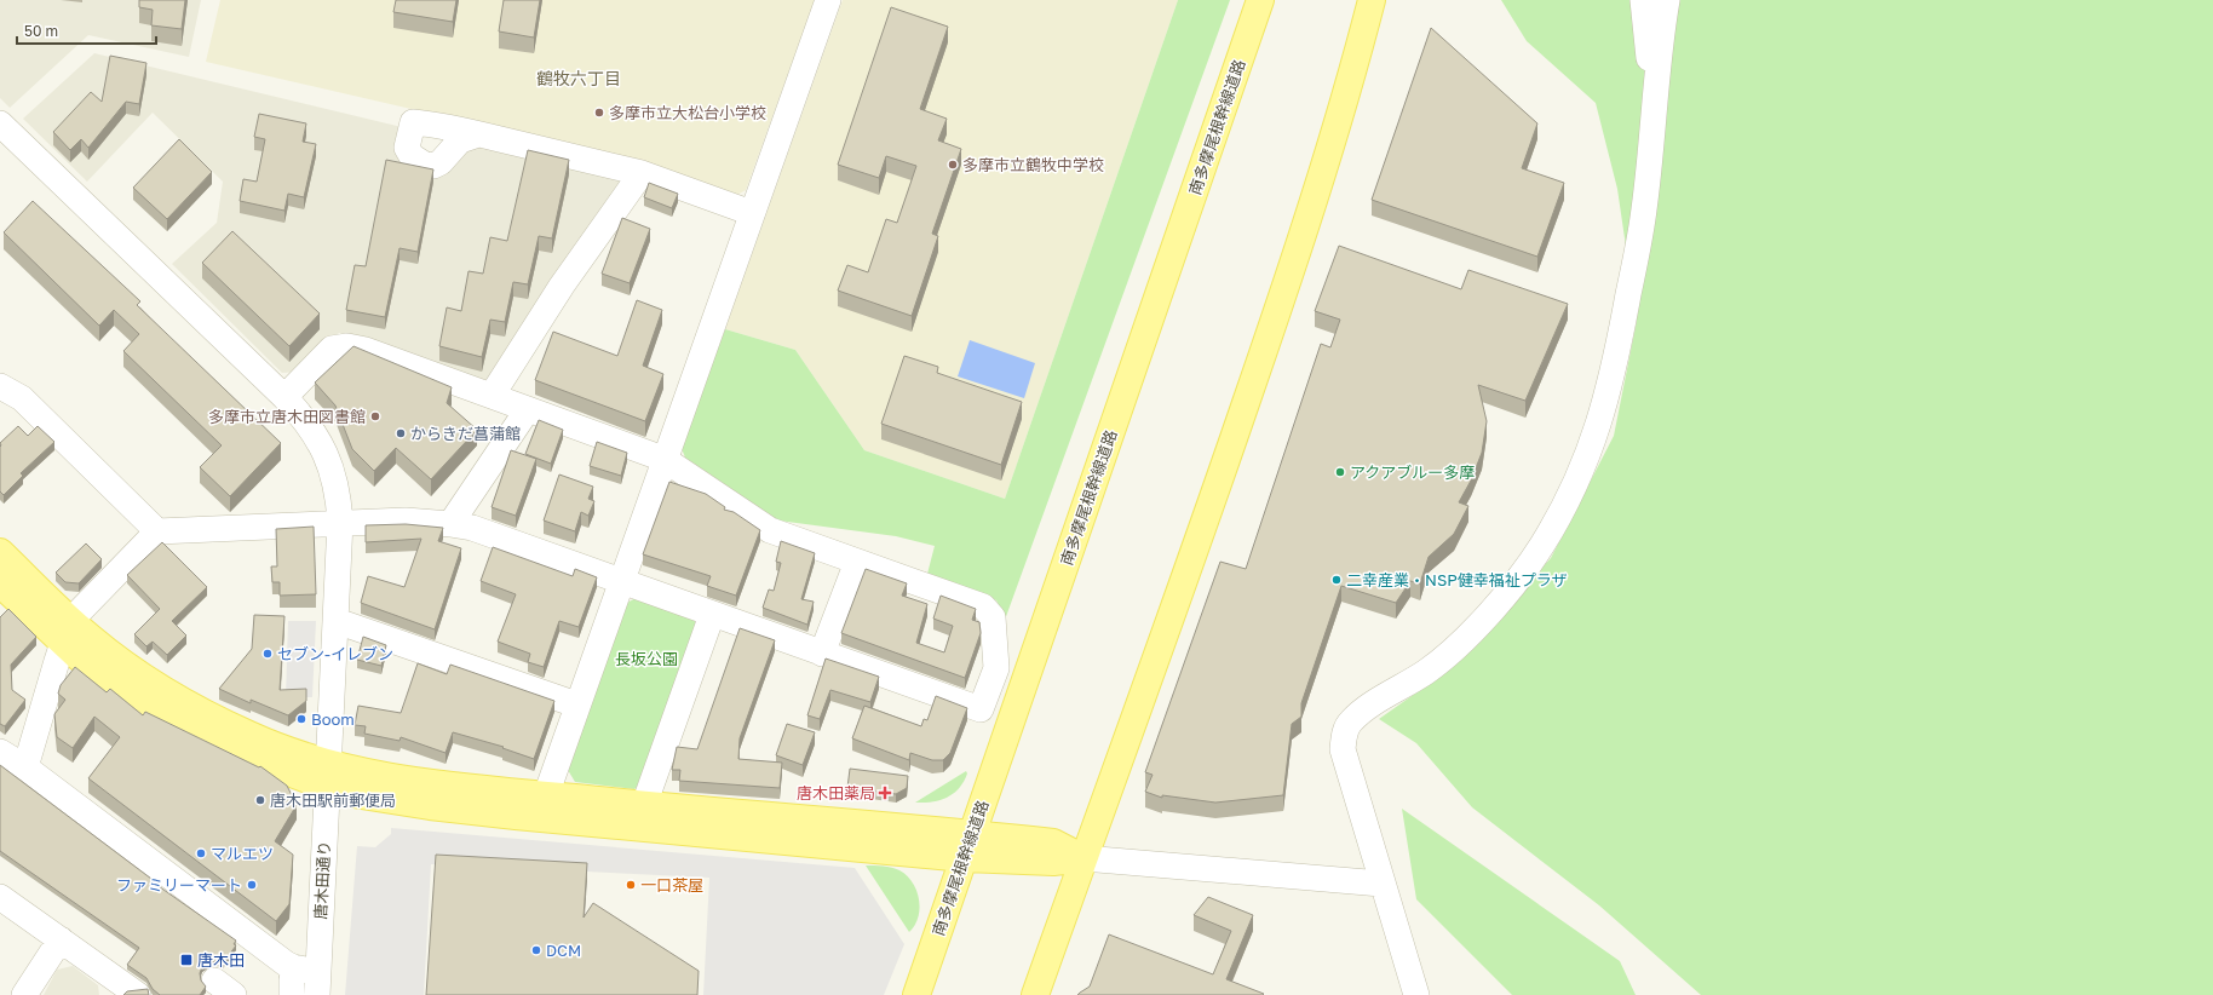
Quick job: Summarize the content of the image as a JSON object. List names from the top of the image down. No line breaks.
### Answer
{"streets":{"main road":["南多摩尾根幹線道路"],"street":["唐木田通り"]},"districts":["鶴牧六丁目"],"parks":["長坂公園"],"places":{"other":["多摩市立大松台小学校","多摩市立鶴牧中学校","多摩市立唐木田図書館","からきだ菖蒲館","アクアブルー多摩","二幸産業・NSP健幸福祉プラザ","セブン-イレブン","Boom","唐木田駅前郵便局","マルエツ","ファミリーマート","一口茶屋","DCM"],"health":["唐木田薬局"],"transit":["唐木田"]},"scale_bar":"50 m"}
